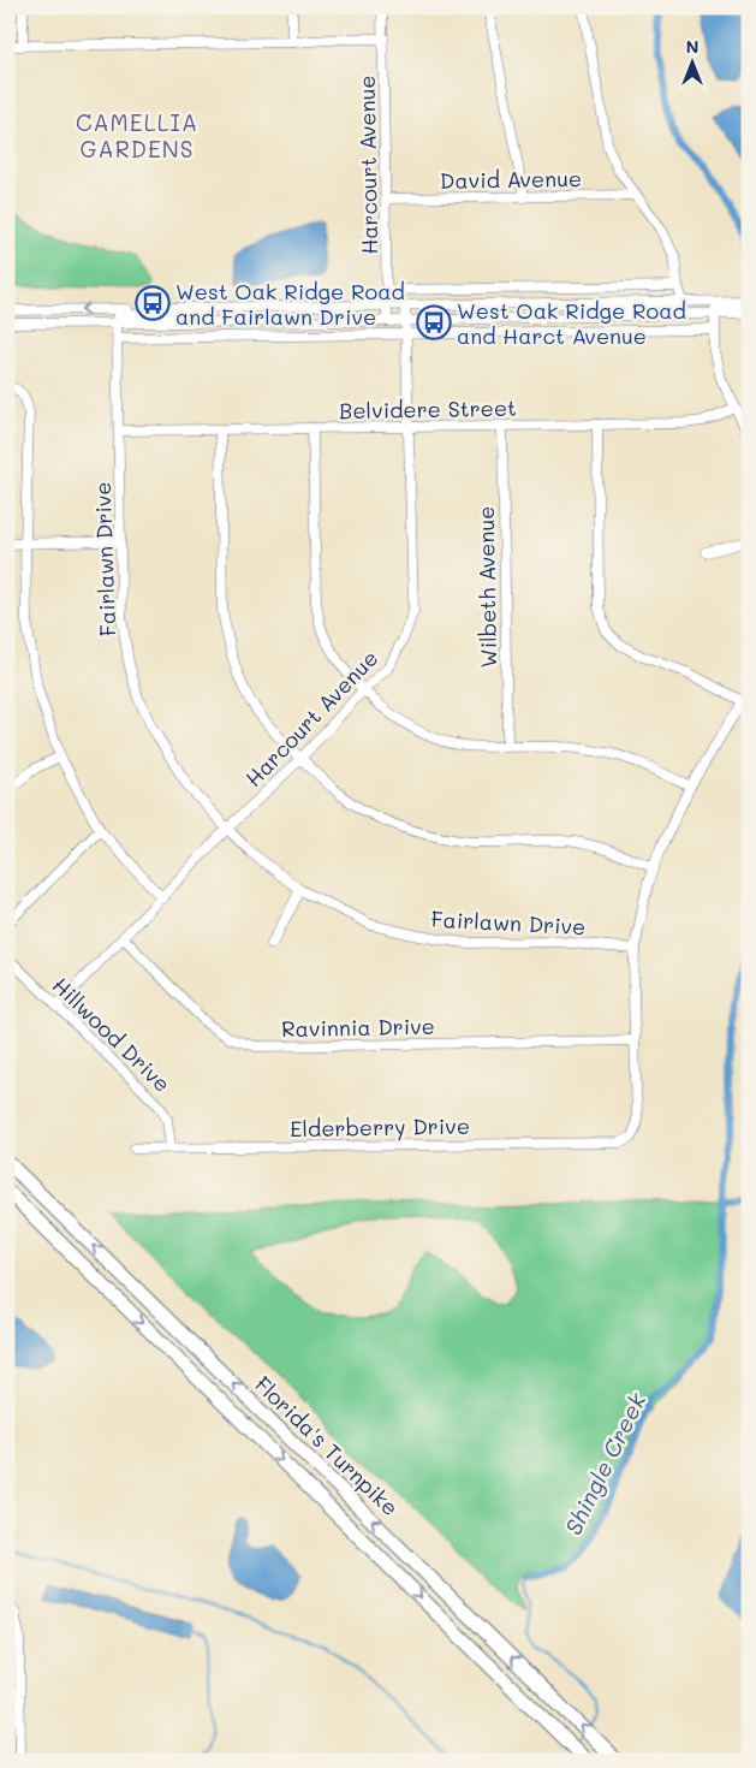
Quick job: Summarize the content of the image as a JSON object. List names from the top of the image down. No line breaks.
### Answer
{"streets":{"highway":["Florida's Turnpike"],"street":["Harcourt Avenue","David Avenue","Belvidere Street","Fairlawn Drive","Wilbeth Avenue","Ravinnia Drive","Hillwood Drive","Elderberry Drive"]},"crossings":[["Harcourt Avenue","David Avenue"],["Harcourt Avenue","Belvidere Street"],["Harcourt Avenue","Fairlawn Drive"],["Harcourt Avenue","Ravinnia Drive"],["Harcourt Avenue","Hillwood Drive"],["Belvidere Street","Fairlawn Drive"],["Belvidere Street","Wilbeth Avenue"],["Ravinnia Drive","Elderberry Drive"],["Hillwood Drive","Elderberry Drive"]],"districts":["CAMELLIA GARDENS"],"water":["Shingle Creek"],"places":{"bus stop":["West Oak Ridge Road and Fairlawn Drive","West Oak Ridge Road and Harct Avenue"]},"north":"top"}
